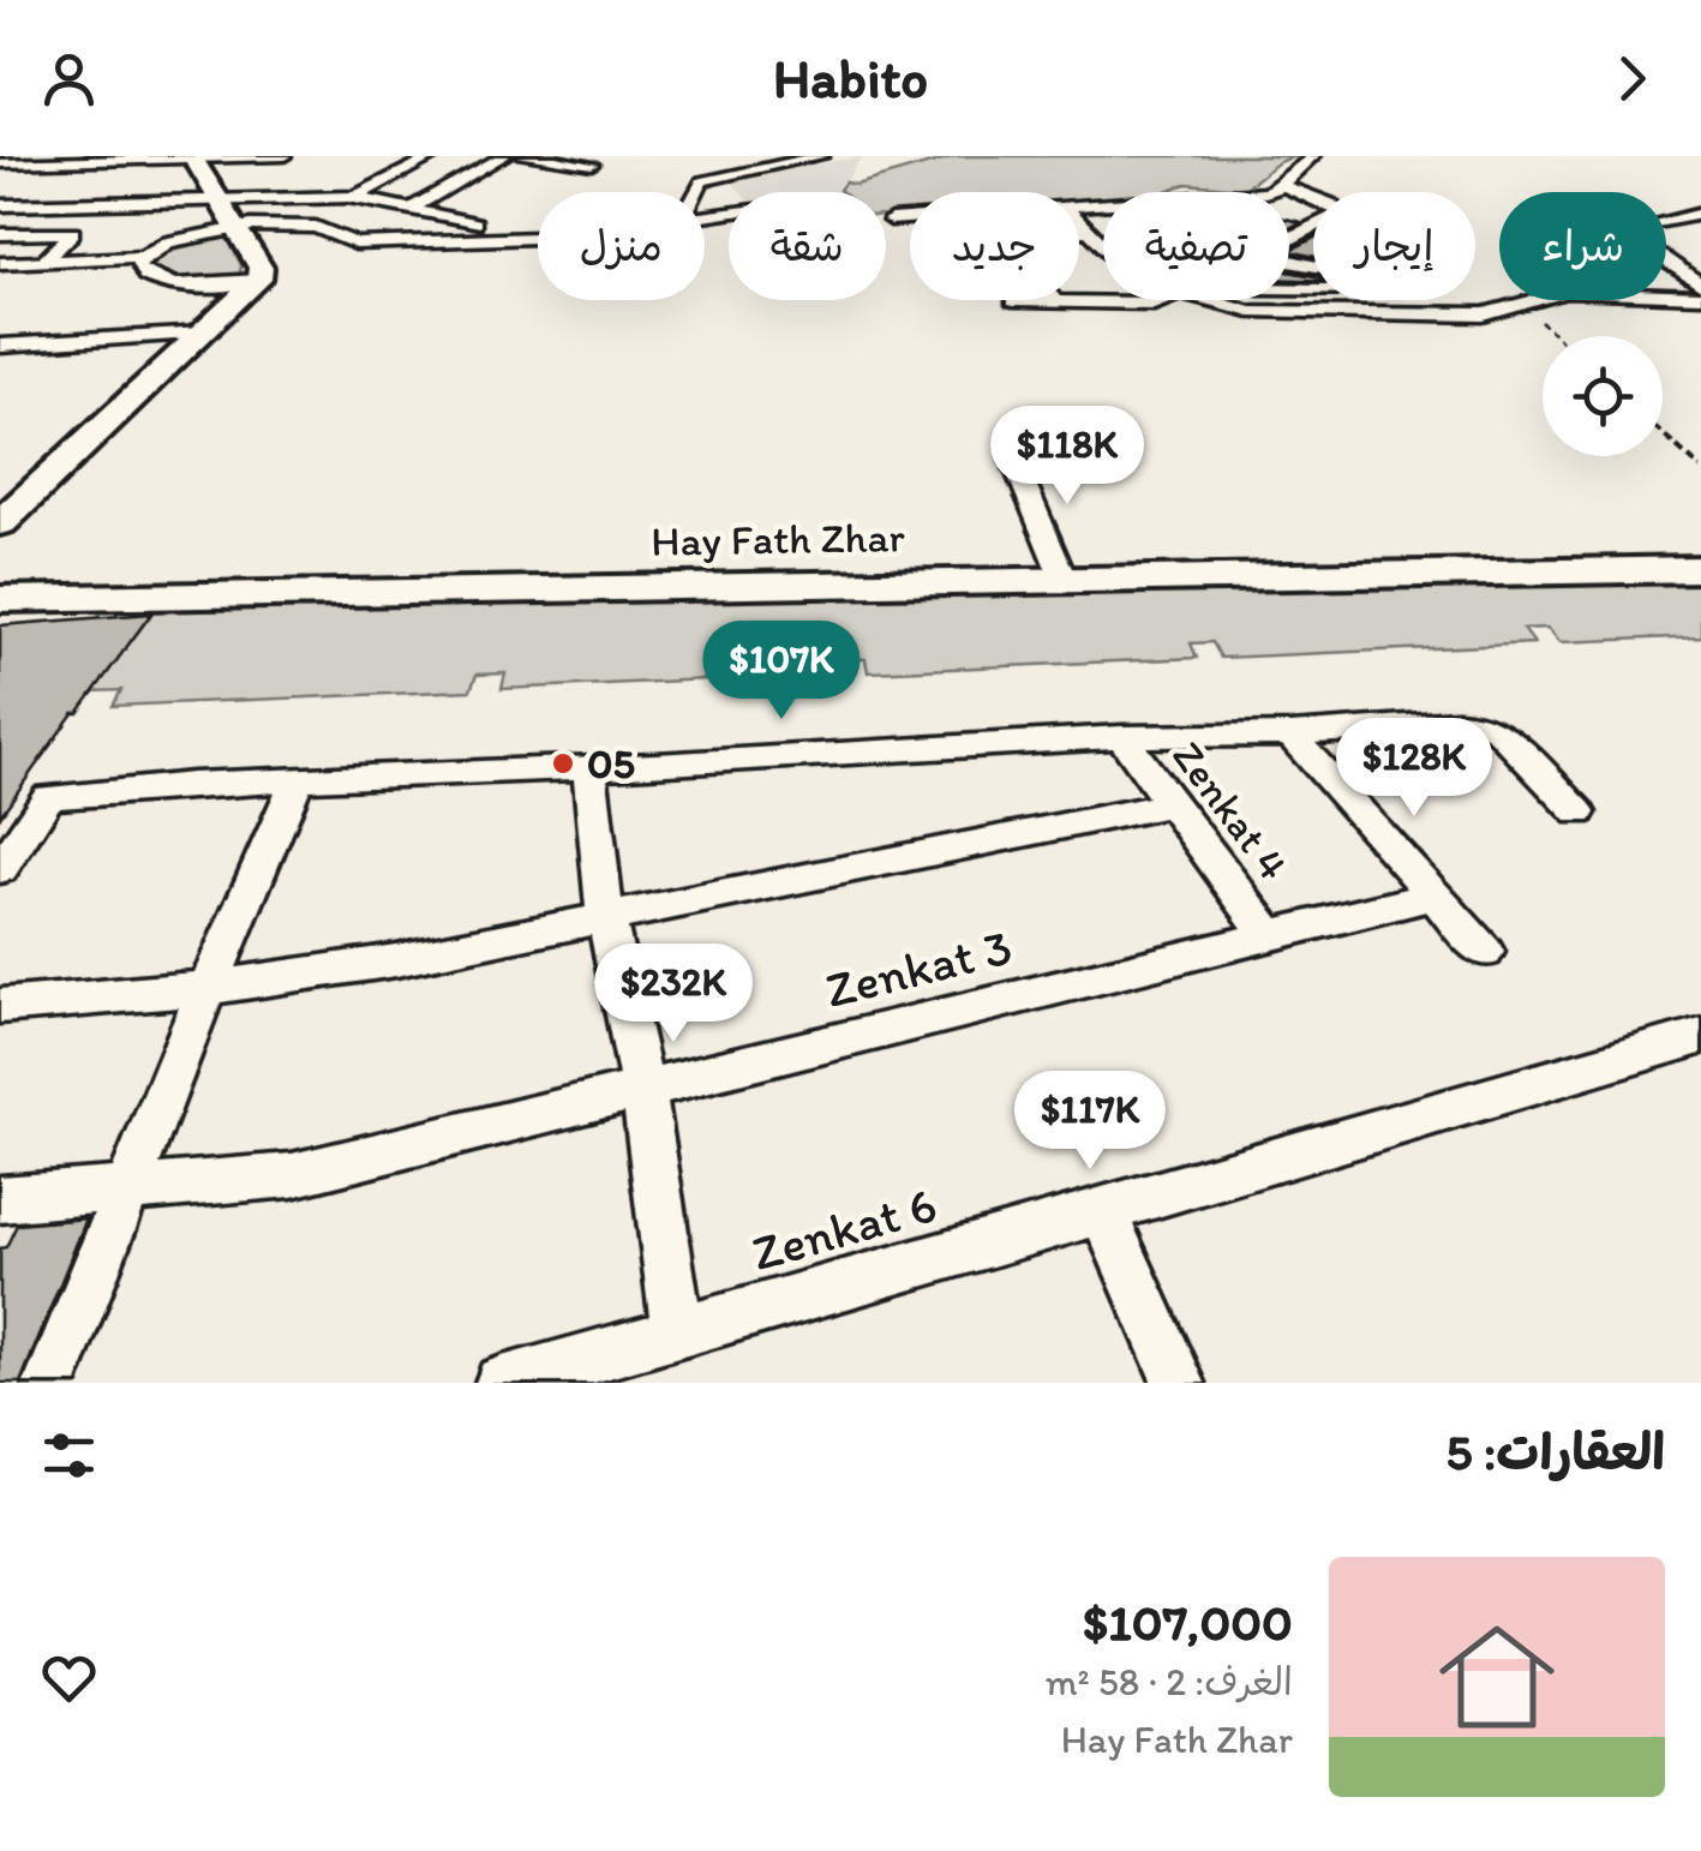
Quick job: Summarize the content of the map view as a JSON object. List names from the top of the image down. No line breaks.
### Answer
{"streets":{"street":["Hay Fath Zhar","Zenkat 4","Zenkat 3","Zenkat 6"]},"crossings":[["Zenkat 4","Zenkat 3"]],"places":["05"],"page":{"header":"Habito","chip":["شراء","إيجار","تصفية","جديد","شقة","منزل"],"price":["$118K","$107K","$128K","$232K","$117K"],"heading":"العقارات: 5","list":[{"name":"$107,000","note":"الغرف: 2 · 58 m² · Hay Fath Zhar"}]}}
